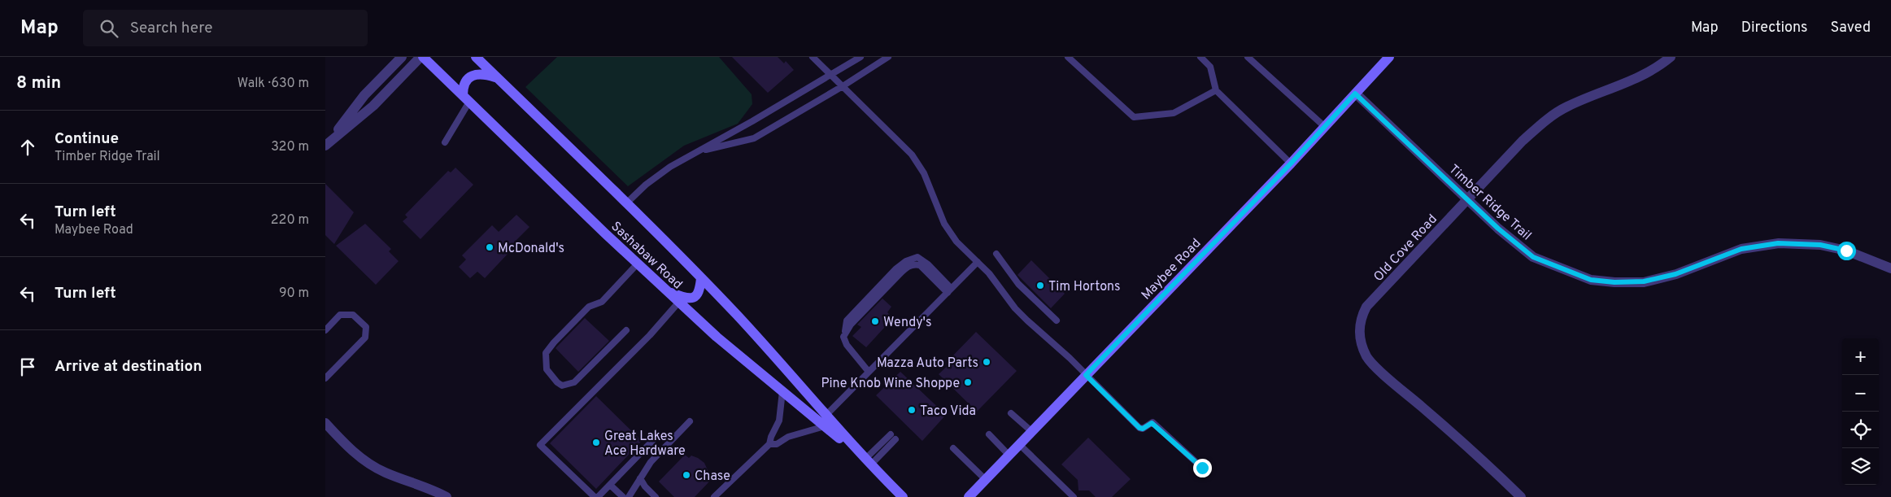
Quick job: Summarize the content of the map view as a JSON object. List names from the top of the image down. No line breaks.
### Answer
{"streets":{"main road":["Sashabaw Road","Maybee Road"],"street":["Timber Ridge Trail","Old Cove Road"]},"crossings":[["Timber Ridge Trail","Old Cove Road"],["Timber Ridge Trail","Maybee Road"]],"places":["McDonald's","Tim Hortons","Wendy's","Mazza Auto Parts","Pine Knob Wine Shoppe","Taco Vida","Great Lakes Ace Hardware","Chase"],"page":{"header":"Map","search":"Search here","nav":["Map","Directions","Saved"],"heading":["8 min","Walk · 630 m"],"list":[["Continue","Timber Ridge Trail","320 m"],["Turn left","Maybee Road","220 m"],["Turn left","90 m"],"Arrive at destination"],"map_buttons":["+","−"]}}
